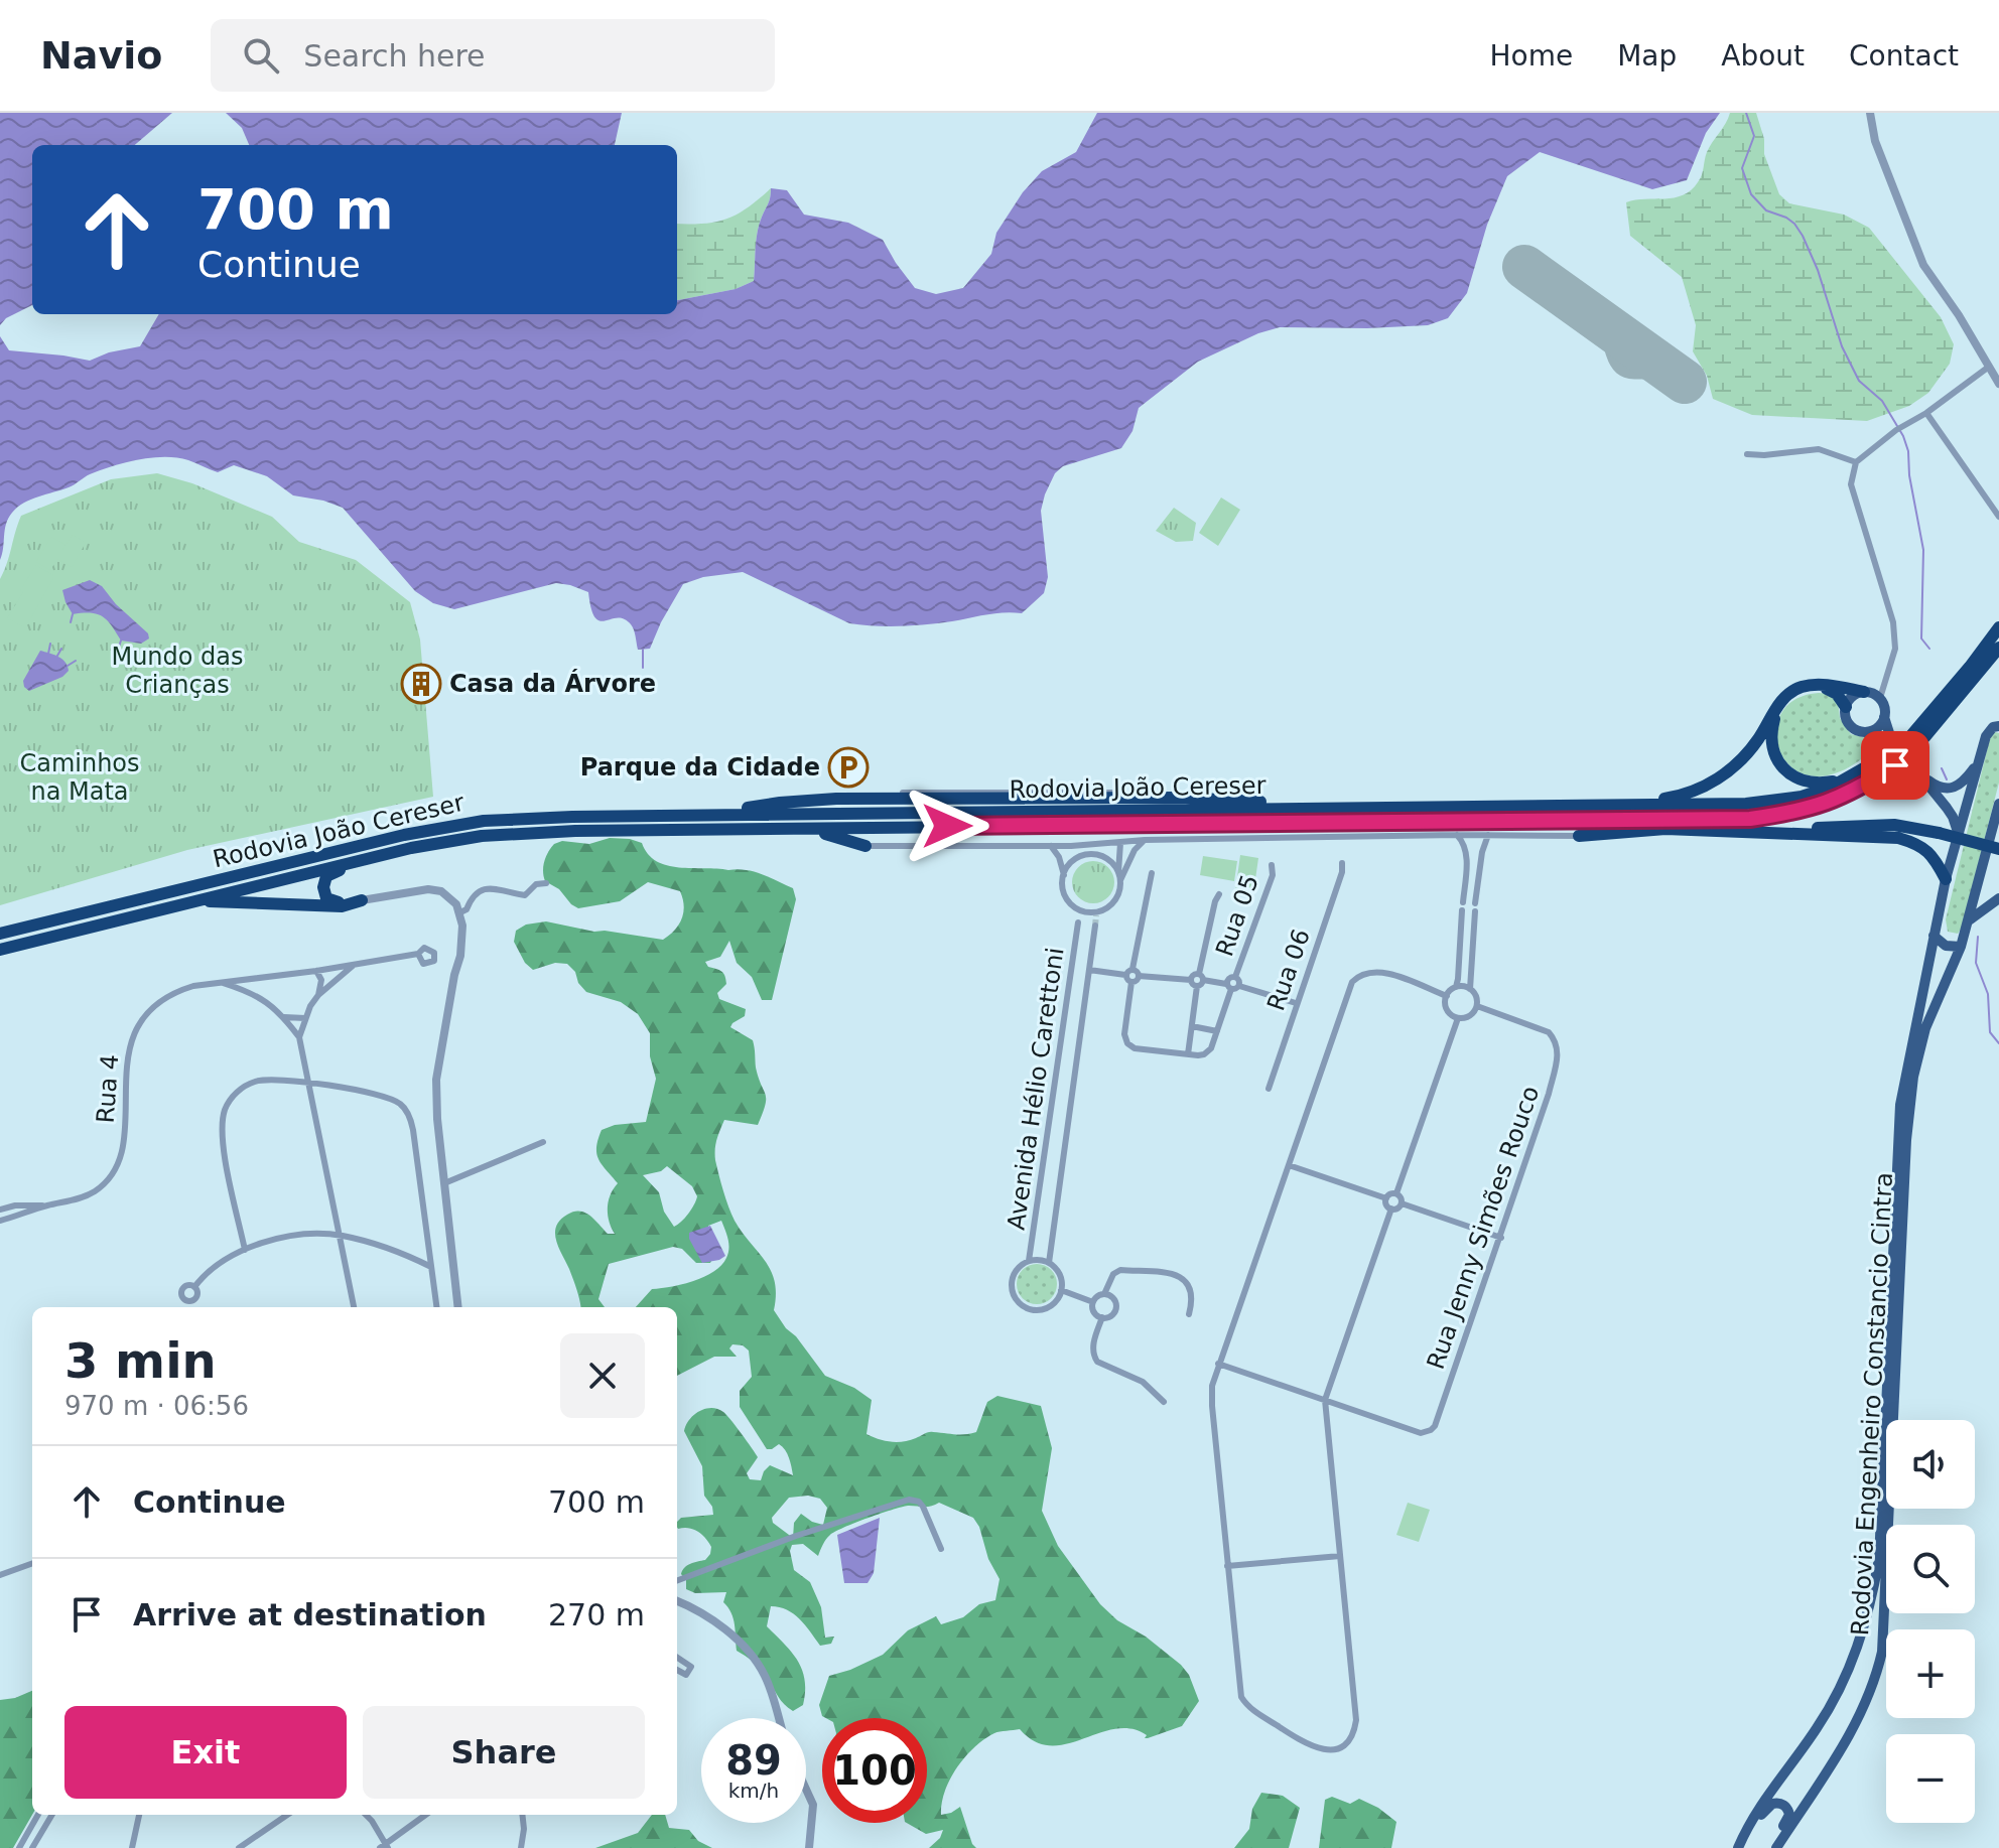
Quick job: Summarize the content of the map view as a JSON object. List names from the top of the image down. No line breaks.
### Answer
{"streets":{"highway":["Rodovia João Cereser"],"main road":["Rodovia Engenheiro Constancio Cintra"],"street":["Rua 05","Rua 06","Rua 4","Avenida Hélio Carettoni","Rua Jenny Simões Rouco"]},"parks":["Mundo das Crianças","Caminhos na Mata"],"places":{"building":["Casa da Árvore"],"parking":["Parque da Cidade"]},"page":{"header":"Navio","search":"Search here","nav":["Home","Map","About","Contact"],"turn":["700 m","Continue"],"heading":["3 min","970 m · 06:56"],"map_buttons":["+","−"],"list":[{"name":"Continue","value":"700 m"},{"name":"Arrive at destination","value":"270 m"}],"buttons":["Exit","Share"],"speed":"89 km/h","limit":"100"}}
